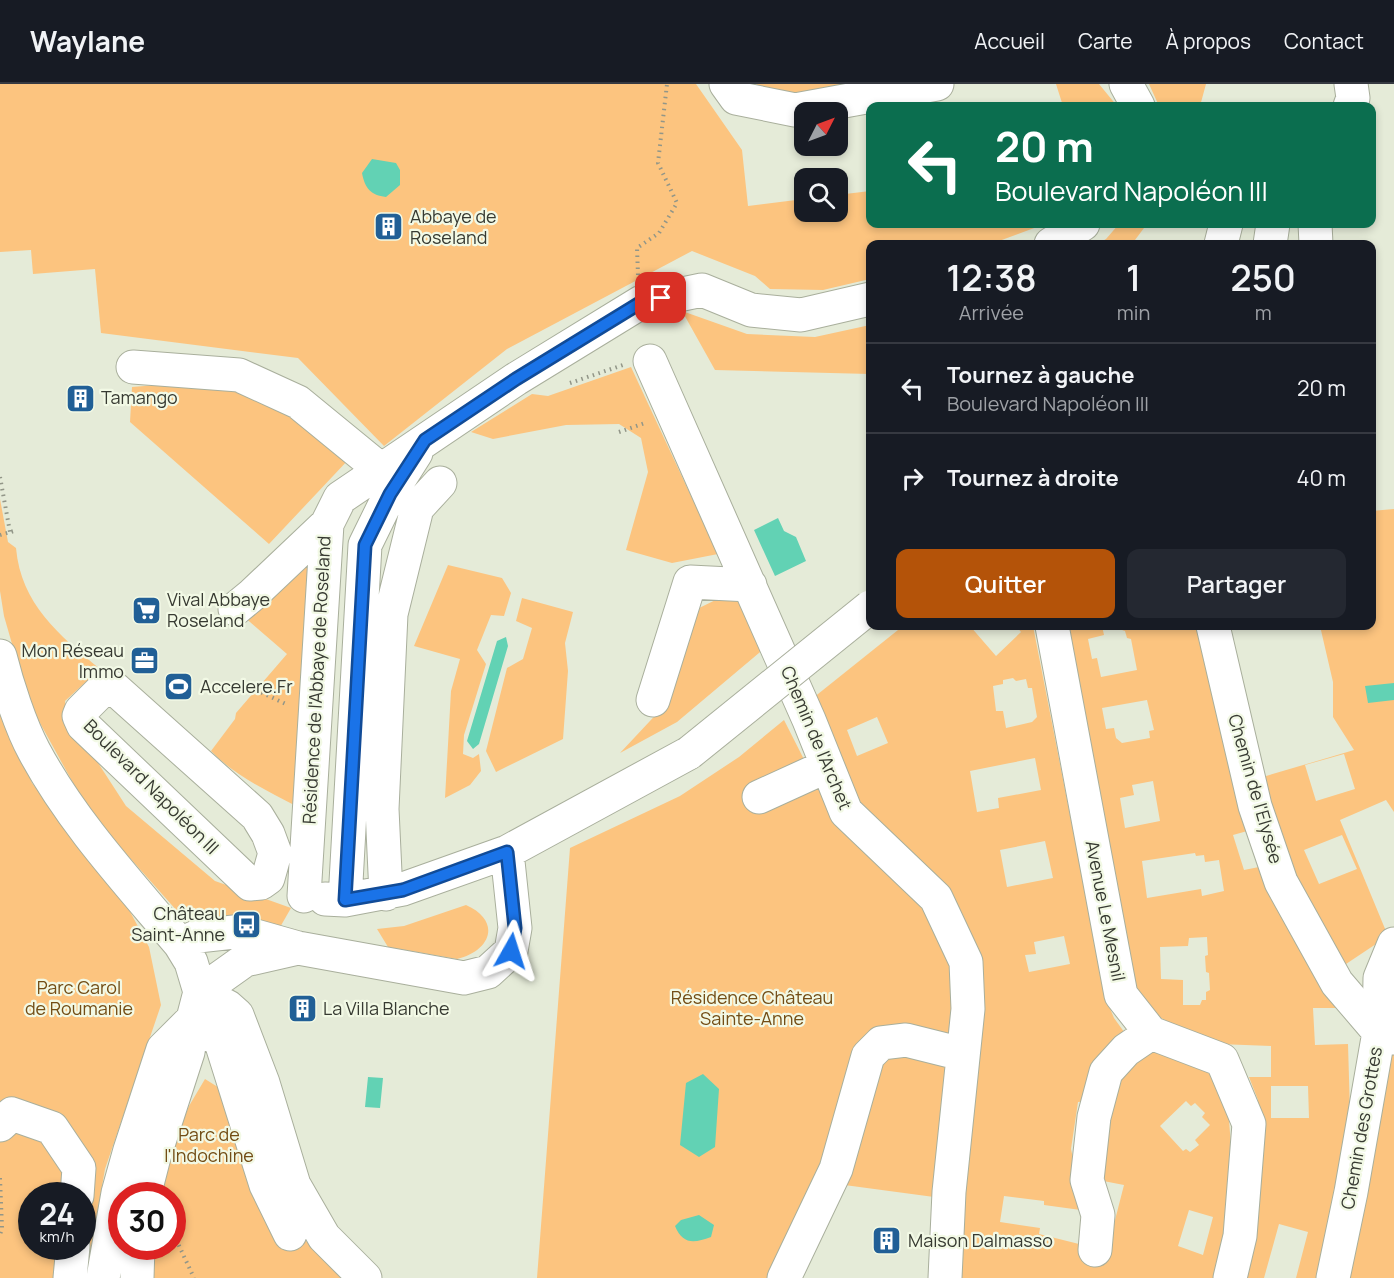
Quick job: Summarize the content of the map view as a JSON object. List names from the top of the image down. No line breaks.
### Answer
{"streets":{"street":["Résidence de l'Abbaye de Roseland","Chemin de l'Archet","Boulevard Napoléon III","Chemin de l'Elysée","Avenue Le Mesnil","Chemin des Grottes"]},"crossings":[["Résidence de l'Abbaye de Roseland","Boulevard Napoléon III"],["Chemin de l'Elysée","Chemin des Grottes"]],"parks":["Parc Carol de Roumanie","Résidence Château Sainte-Anne","Parc de l'Indochine"],"places":{"building":["Abbaye de Roseland","Tamango","La Villa Blanche","Maison Dalmasso"],"supermarket":["Vival Abbaye Roseland"],"office":["Mon Réseau Immo"],"sports":["Accelere.Fr"],"bus stop":["Château Saint-Anne"]},"north":"top right","page":{"header":"Waylane","nav":["Accueil","Carte","À propos","Contact"],"turn":["20 m","Boulevard Napoléon III"],"eta":["12:38","Arrivée","1","min","250","m"],"list":[{"name":"Tournez à gauche","note":"Boulevard Napoléon III","value":"20 m"},{"name":"Tournez à droite","value":"40 m"}],"buttons":["Quitter","Partager"],"speed":"24 km/h","limit":"30"}}
